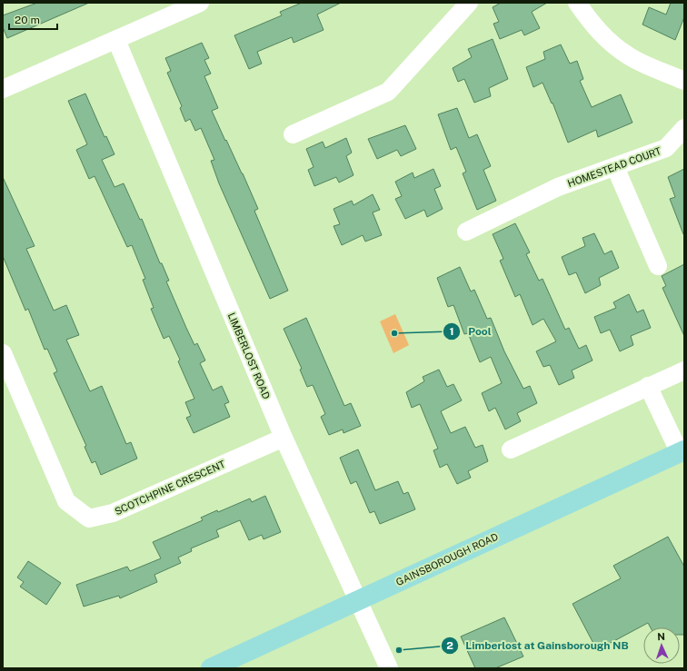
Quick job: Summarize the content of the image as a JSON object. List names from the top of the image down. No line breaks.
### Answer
{"streets":{"main road":["GAINSBOROUGH ROAD"],"street":["HOMESTEAD COURT","LIMBERLOST ROAD","SCOTCHPINE CRESCENT"]},"crossings":[["LIMBERLOST ROAD","SCOTCHPINE CRESCENT"],["LIMBERLOST ROAD","GAINSBOROUGH ROAD"]],"places":["Pool","Limberlost at Gainsborough NB"],"scale_bar":"20 m","north":"top"}
